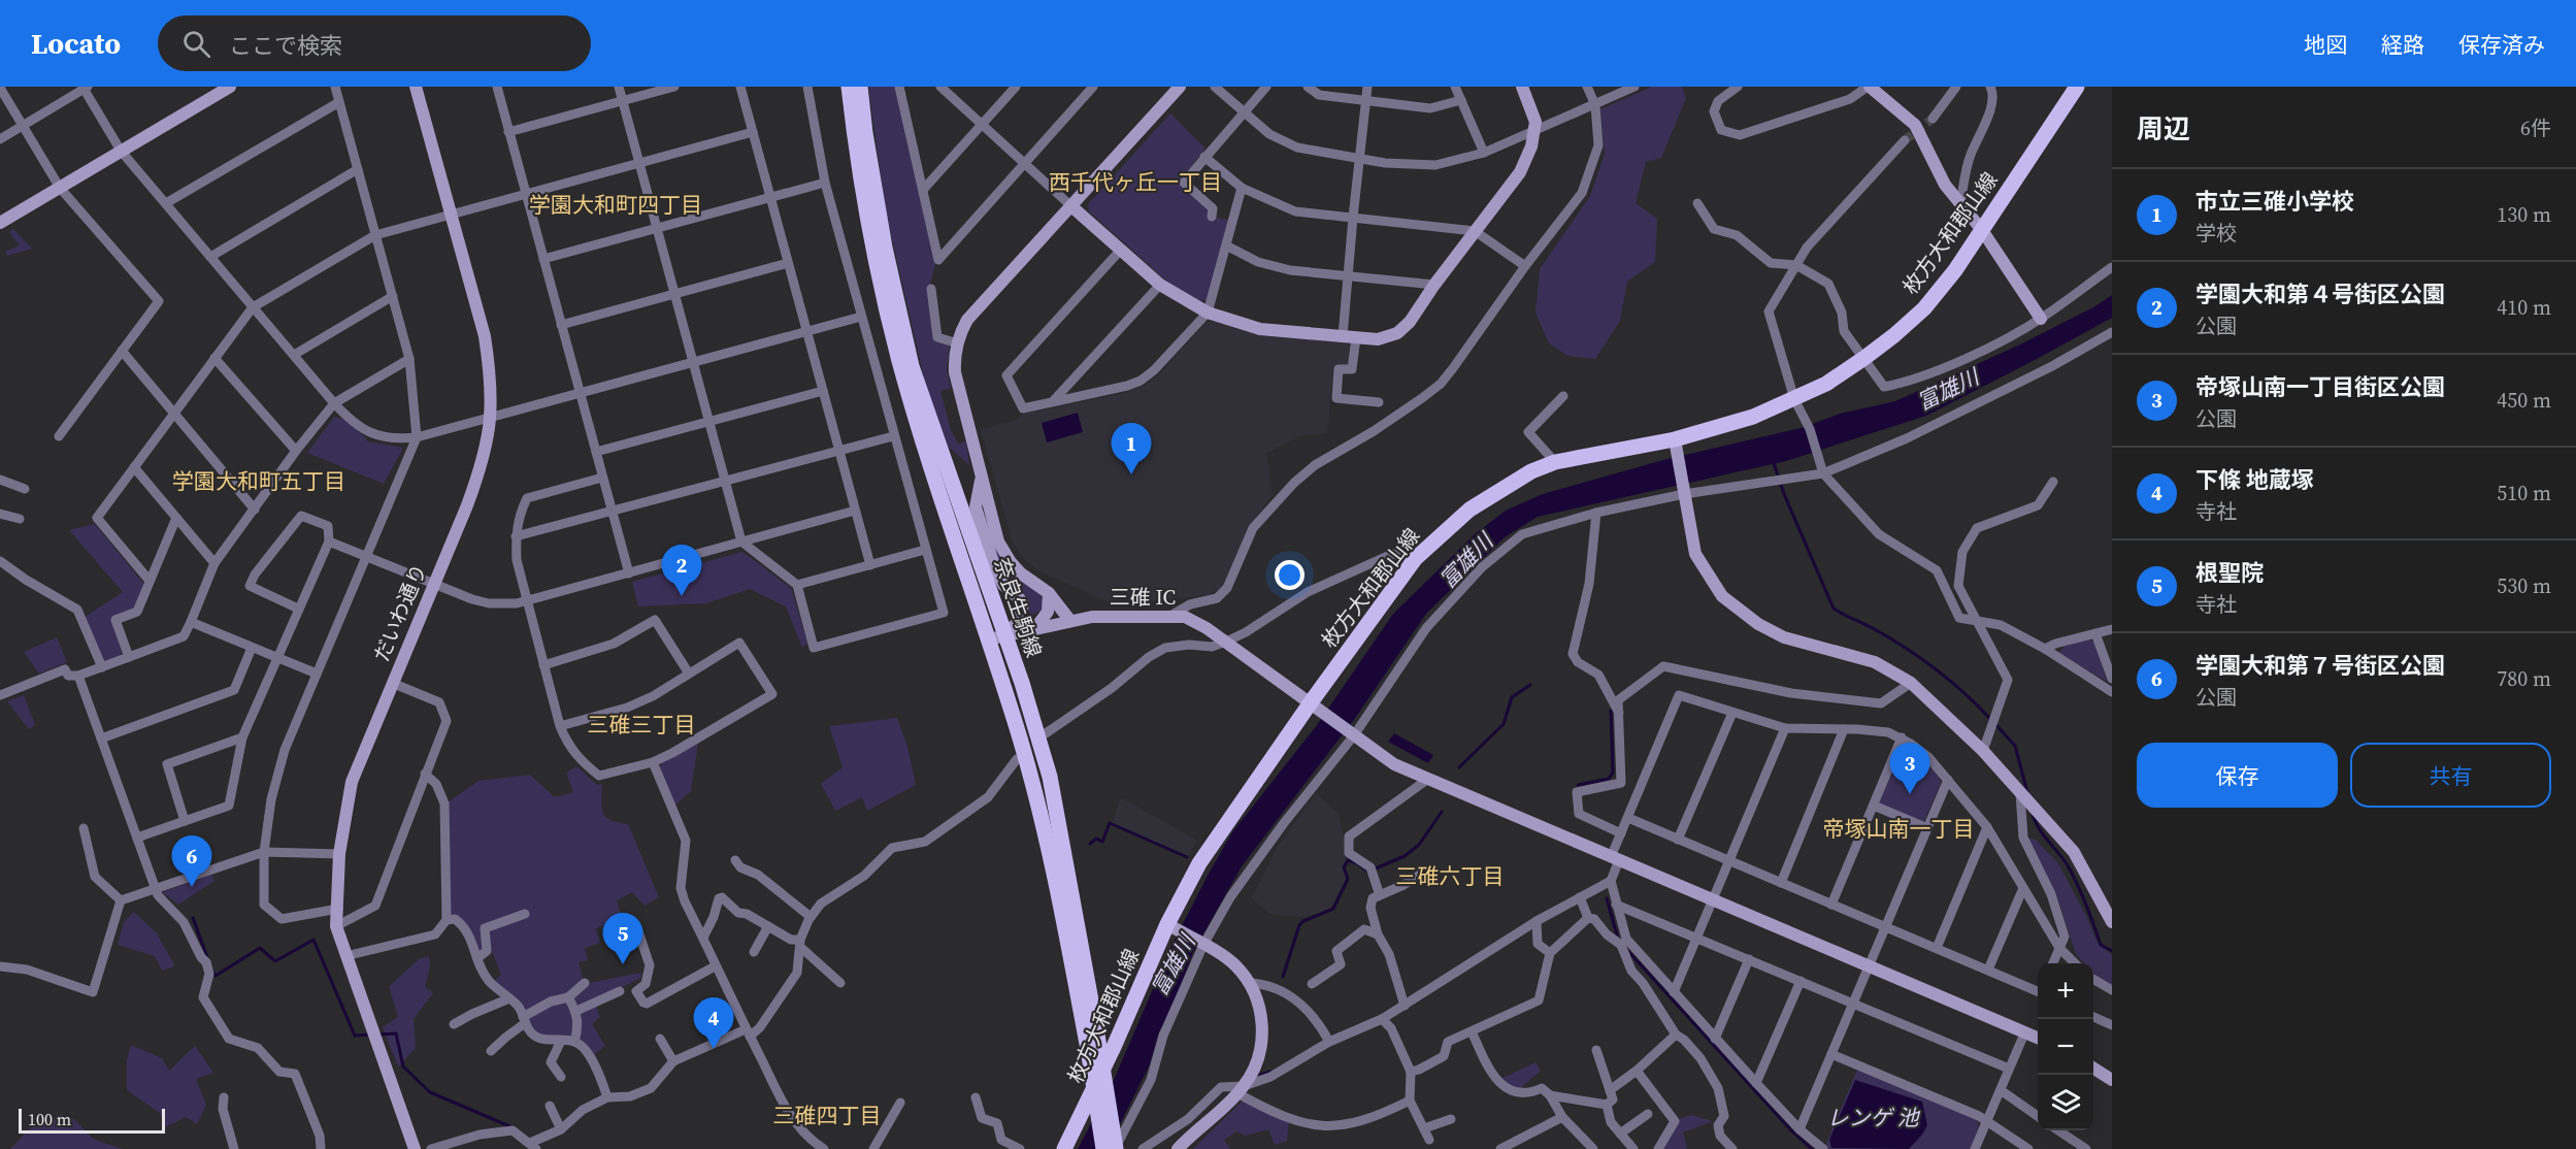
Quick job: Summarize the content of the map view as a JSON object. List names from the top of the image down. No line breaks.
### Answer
{"streets":{"main road":["枚方大和郡山線","奈良生駒線"],"street":["三碓 IC","だいわ通り"]},"crossings":[["枚方大和郡山線","三碓 IC"],["三碓 IC","奈良生駒線"]],"districts":["西千代ヶ丘一丁目","学園大和町四丁目","学園大和町五丁目","三碓三丁目","帝塚山南一丁目","三碓六丁目","三碓四丁目"],"water":["富雄川","レンゲ 池"],"scale_bar":"100 m","page":{"header":"Locato","search":"ここで検索","nav":["地図","経路","保存済み"],"heading":["周辺","6件"],"list":[{"mark":"1","name":"市立三碓小学校","note":"学校","value":"130 m"},{"mark":"2","name":"学園大和第４号街区公園","note":"公園","value":"410 m"},{"mark":"3","name":"帝塚山南一丁目街区公園","note":"公園","value":"450 m"},{"mark":"4","name":"下條 地蔵塚","note":"寺社","value":"510 m"},{"mark":"5","name":"根聖院","note":"寺社","value":"530 m"},{"mark":"6","name":"学園大和第７号街区公園","note":"公園","value":"780 m"}],"pins":["1","2","3","6","5","4"],"buttons":["保存","共有"],"map_buttons":["+","−"],"scale":"100 m"}}
